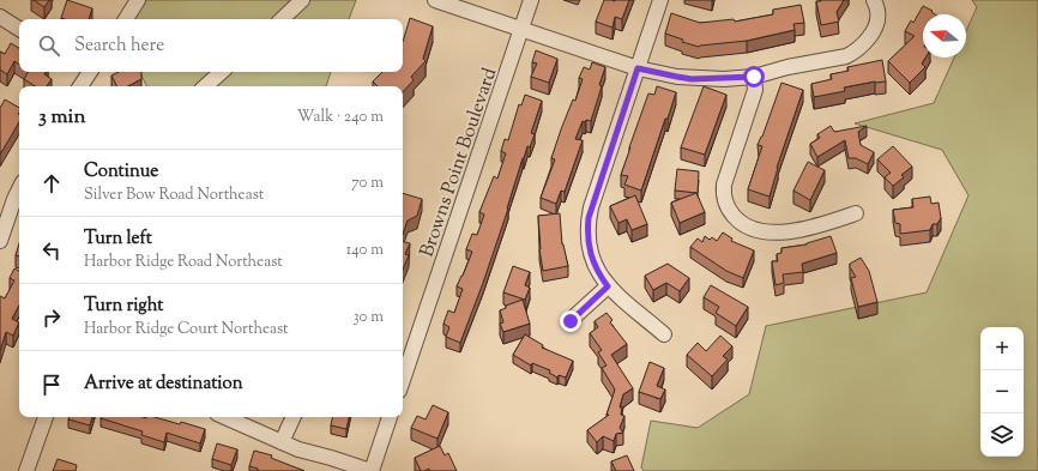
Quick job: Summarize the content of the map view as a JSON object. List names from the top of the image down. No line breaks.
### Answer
{"streets":{"street":["Browns Point Boulevard"]},"north":"left","page":{"search":"Search here","heading":["3 min","Walk · 240 m"],"list":[["Continue","Silver Bow Road Northeast","70 m"],["Turn left","Harbor Ridge Road Northeast","140 m"],["Turn right","Harbor Ridge Court Northeast","30 m"],"Arrive at destination"],"map_buttons":["+","−"]}}
